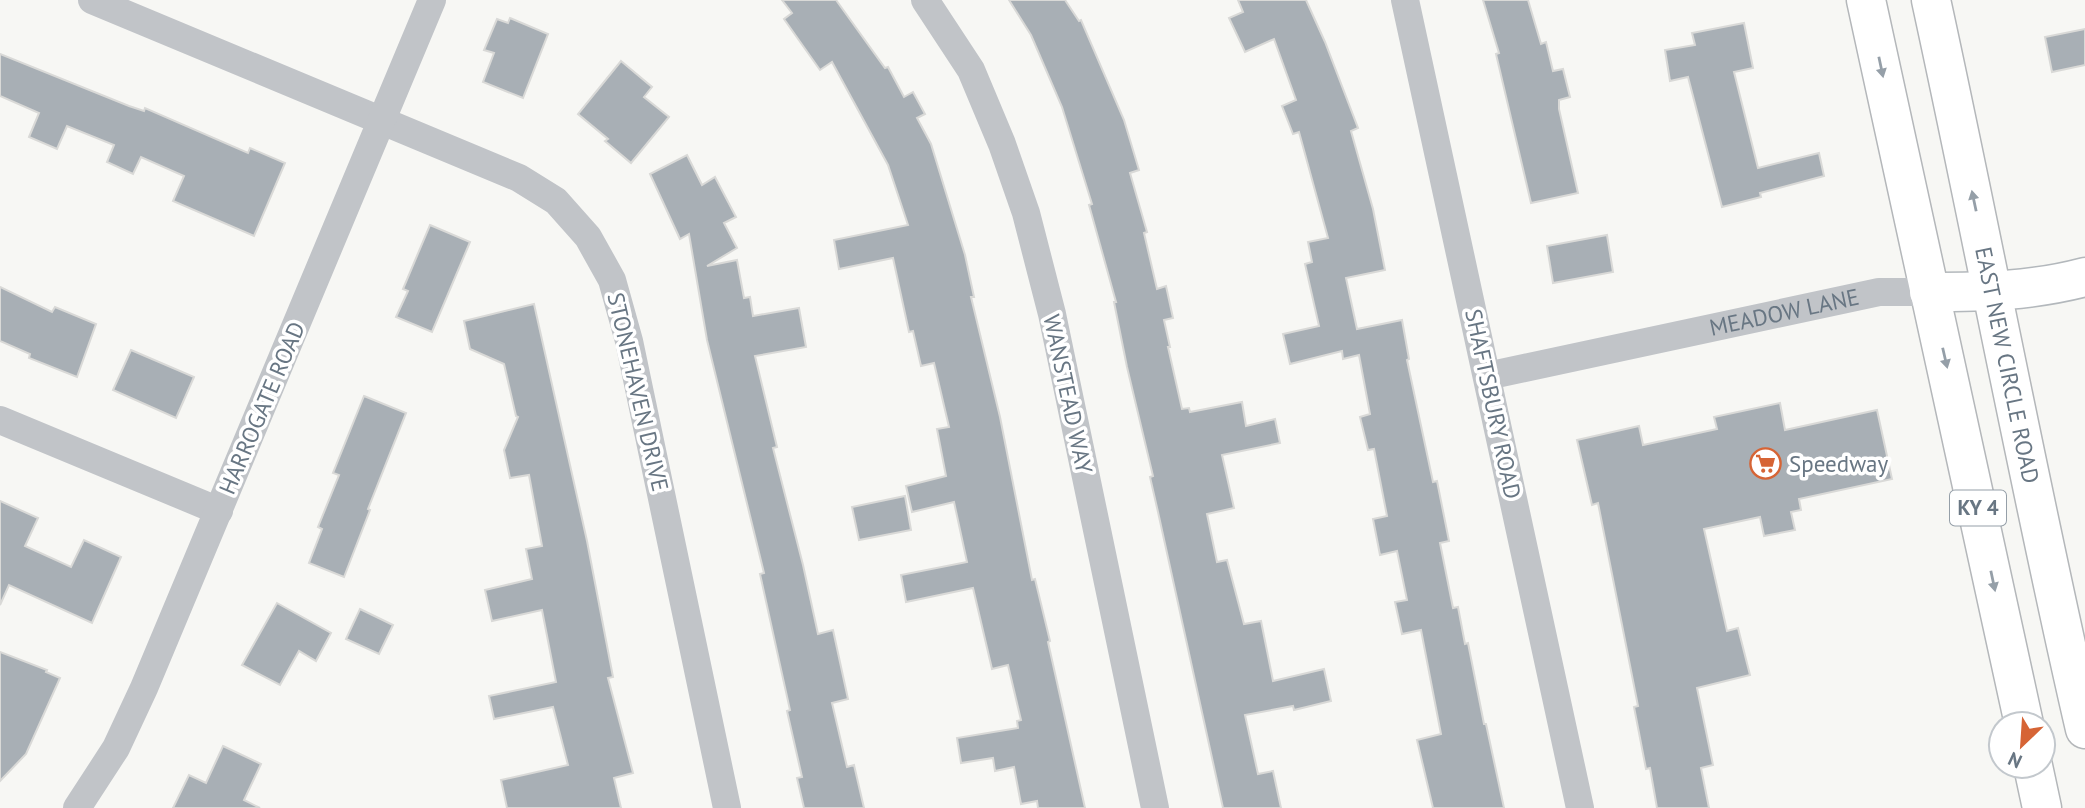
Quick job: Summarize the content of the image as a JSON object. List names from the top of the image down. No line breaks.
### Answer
{"streets":{"main road":["MEADOW LANE","EAST NEW CIRCLE ROAD","KY 4"],"street":["STONEHAVEN DRIVE","WANSTEAD WAY","SHAFTSBURY ROAD","HARROGATE ROAD"]},"crossings":[["MEADOW LANE","EAST NEW CIRCLE ROAD"],["MEADOW LANE","SHAFTSBURY ROAD"],["MEADOW LANE","KY 4"],["STONEHAVEN DRIVE","HARROGATE ROAD"]],"places":{"supermarket":["Speedway"]},"north":"bottom left"}
